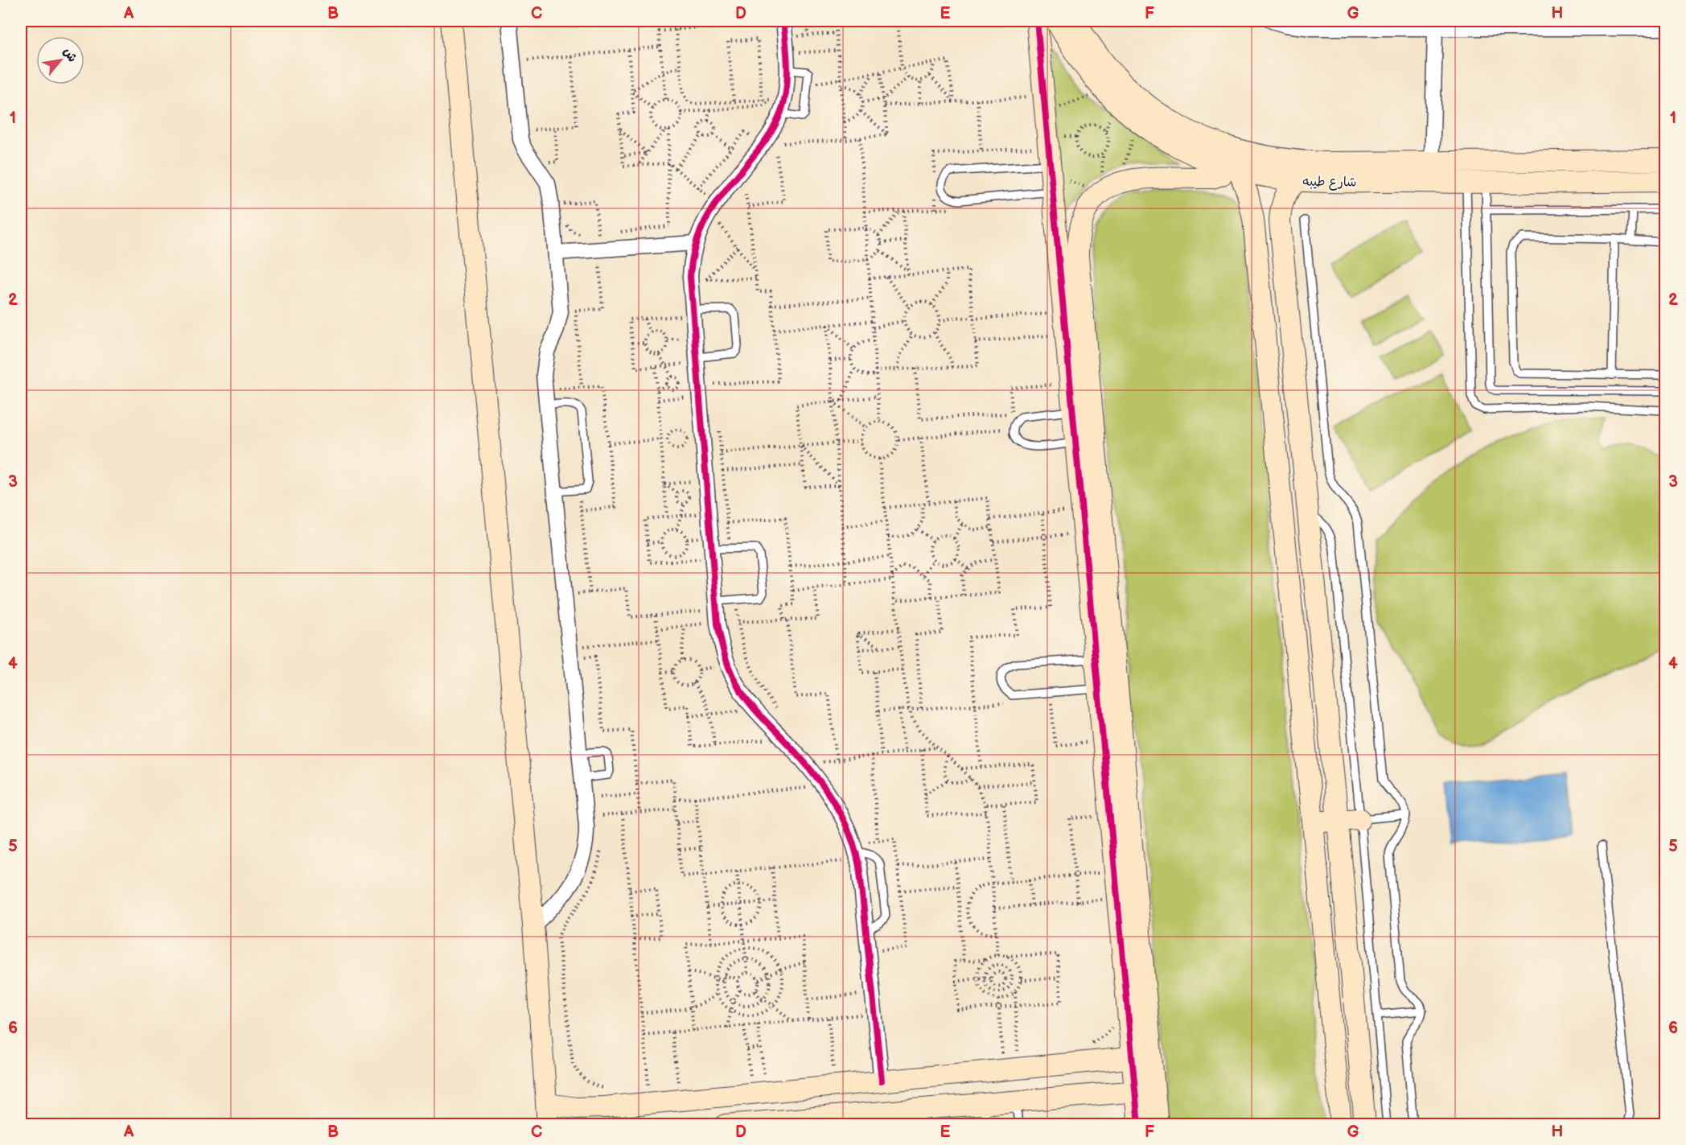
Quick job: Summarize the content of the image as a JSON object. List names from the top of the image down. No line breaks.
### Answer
{"streets":{"street":["شارع طيبه"]},"north":"top right","grid":{"columns":["A","B","C","D","E","F","G","H"],"rows":["1","2","3","4","5","6"]}}
